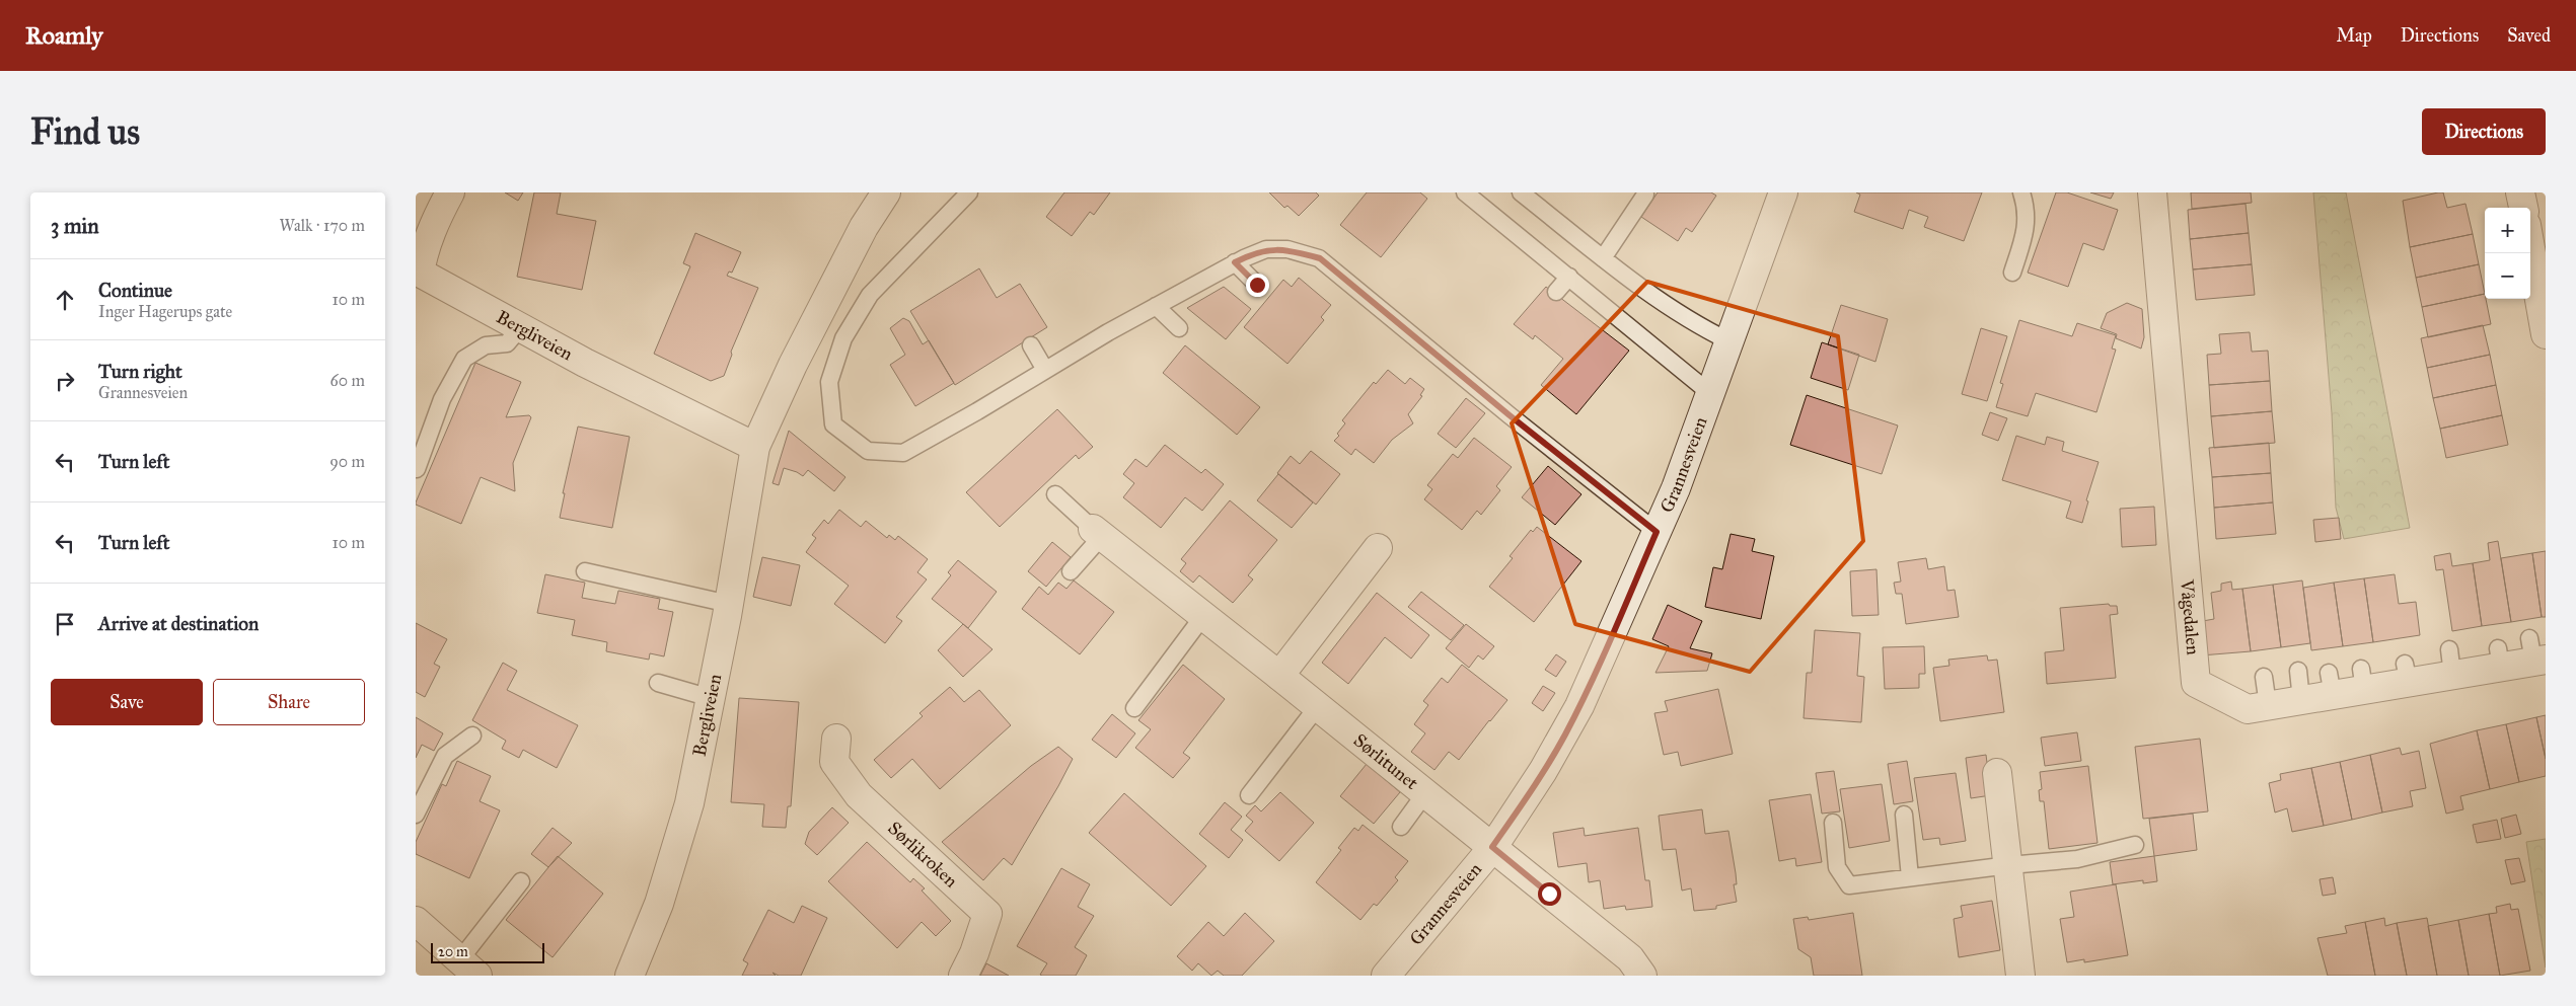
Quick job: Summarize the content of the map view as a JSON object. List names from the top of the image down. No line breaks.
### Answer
{"streets":{"street":["Bergliveien","Grannesveien","Vågedalen","Sørlitunet","Sørlikroken"]},"crossings":[["Grannesveien","Sørlitunet"]],"scale_bar":"20 m","page":{"header":"Roamly","nav":["Map","Directions","Saved"],"buttons":["Directions",["Save","Share"]],"title":"Find us","heading":["3 min","Walk · 170 m"],"map_buttons":["+","−"],"list":[["Continue","Inger Hagerups gate","10 m"],["Turn right","Grannesveien","60 m"],["Turn left","90 m"],["Turn left","10 m"],"Arrive at destination"],"scale":"20 m"}}
